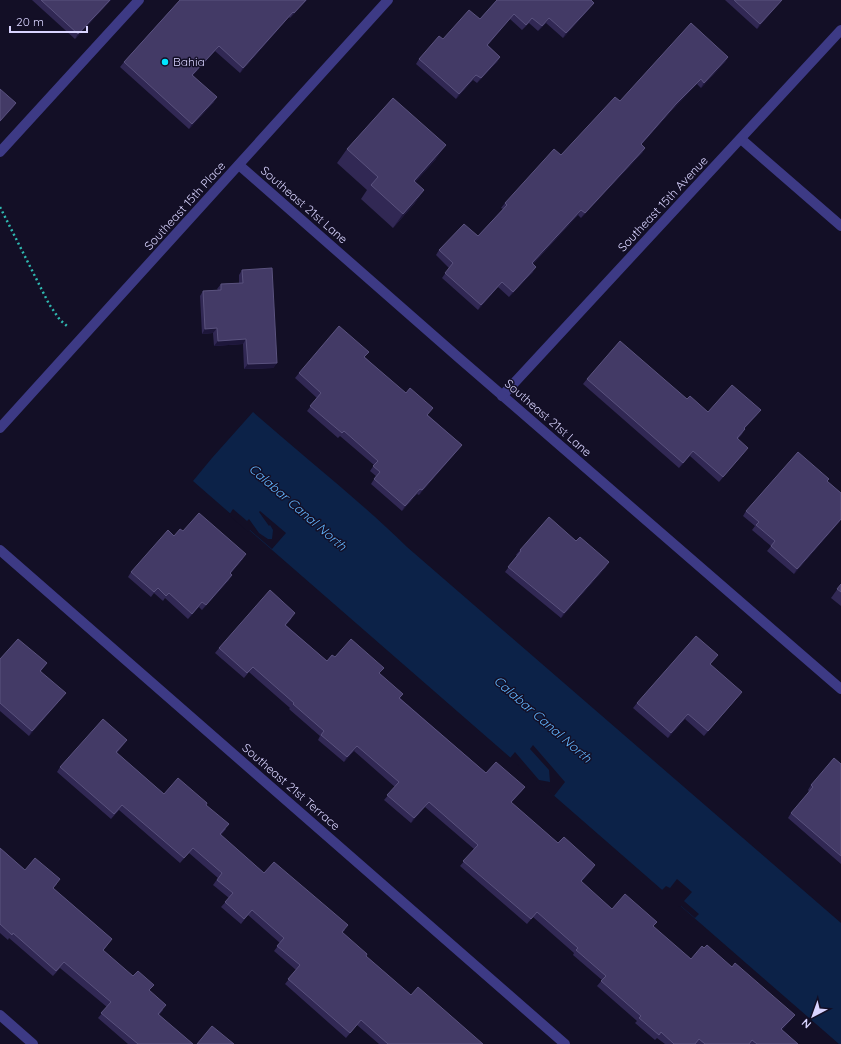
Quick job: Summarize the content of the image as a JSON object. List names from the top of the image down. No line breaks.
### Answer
{"streets":{"street":["Southeast 15th Avenue","Southeast 21st Lane","Southeast 15th Place","Southeast 21st Terrace"]},"crossings":[["Southeast 15th Avenue","Southeast 21st Lane"],["Southeast 21st Lane","Southeast 15th Place"]],"water":["Calabar Canal North"],"places":["Bahia"],"scale_bar":"20 m","north":"bottom left"}
